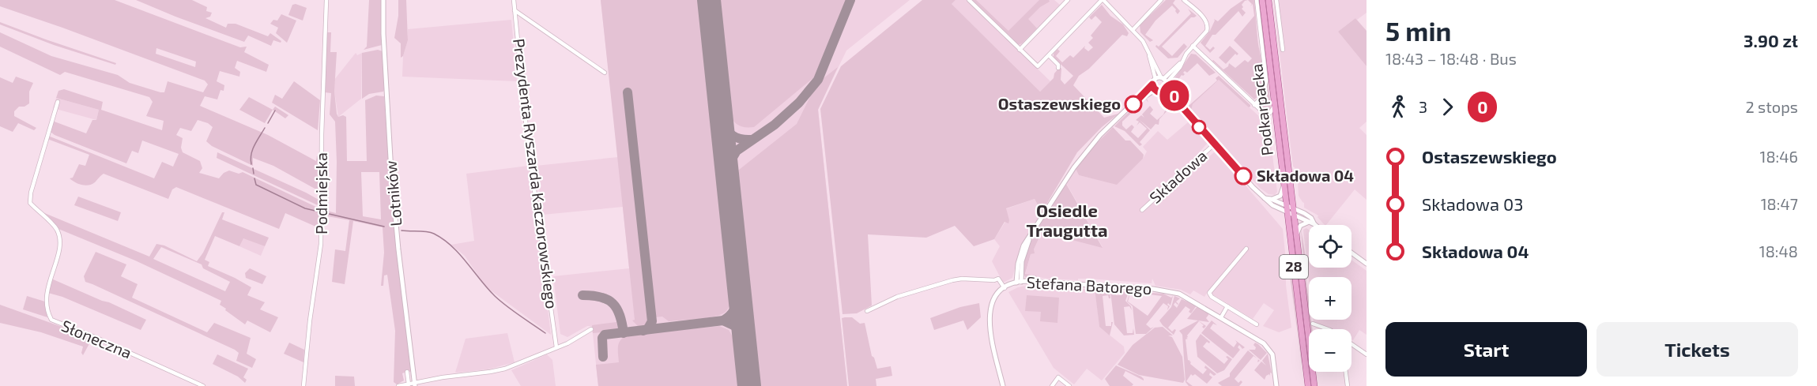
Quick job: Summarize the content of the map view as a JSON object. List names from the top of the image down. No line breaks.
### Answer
{"streets":{"main road":["Podkarpacka","28"],"street":["Prezydenta Ryszarda Kaczorowskiego","Składowa","Podmiejska","Lotników","Stefana Batorego","Słoneczna"]},"crossings":[["Podkarpacka","Składowa"]],"districts":["Osiedle Traugutta"],"places":["Ostaszewskiego","Składowa 04"],"lines":["bus line 0"],"page":{"on_map":"0","heading":["5 min","18:43 – 18:48 · Bus","3.90 zł"],"legs":["3","0","2 stops"],"list":[{"name":"Ostaszewskiego","value":"18:46"},{"name":"Składowa 03","value":"18:47"},{"name":"Składowa 04","value":"18:48"}],"map_buttons":["+","−"],"buttons":["Start","Tickets"]}}
